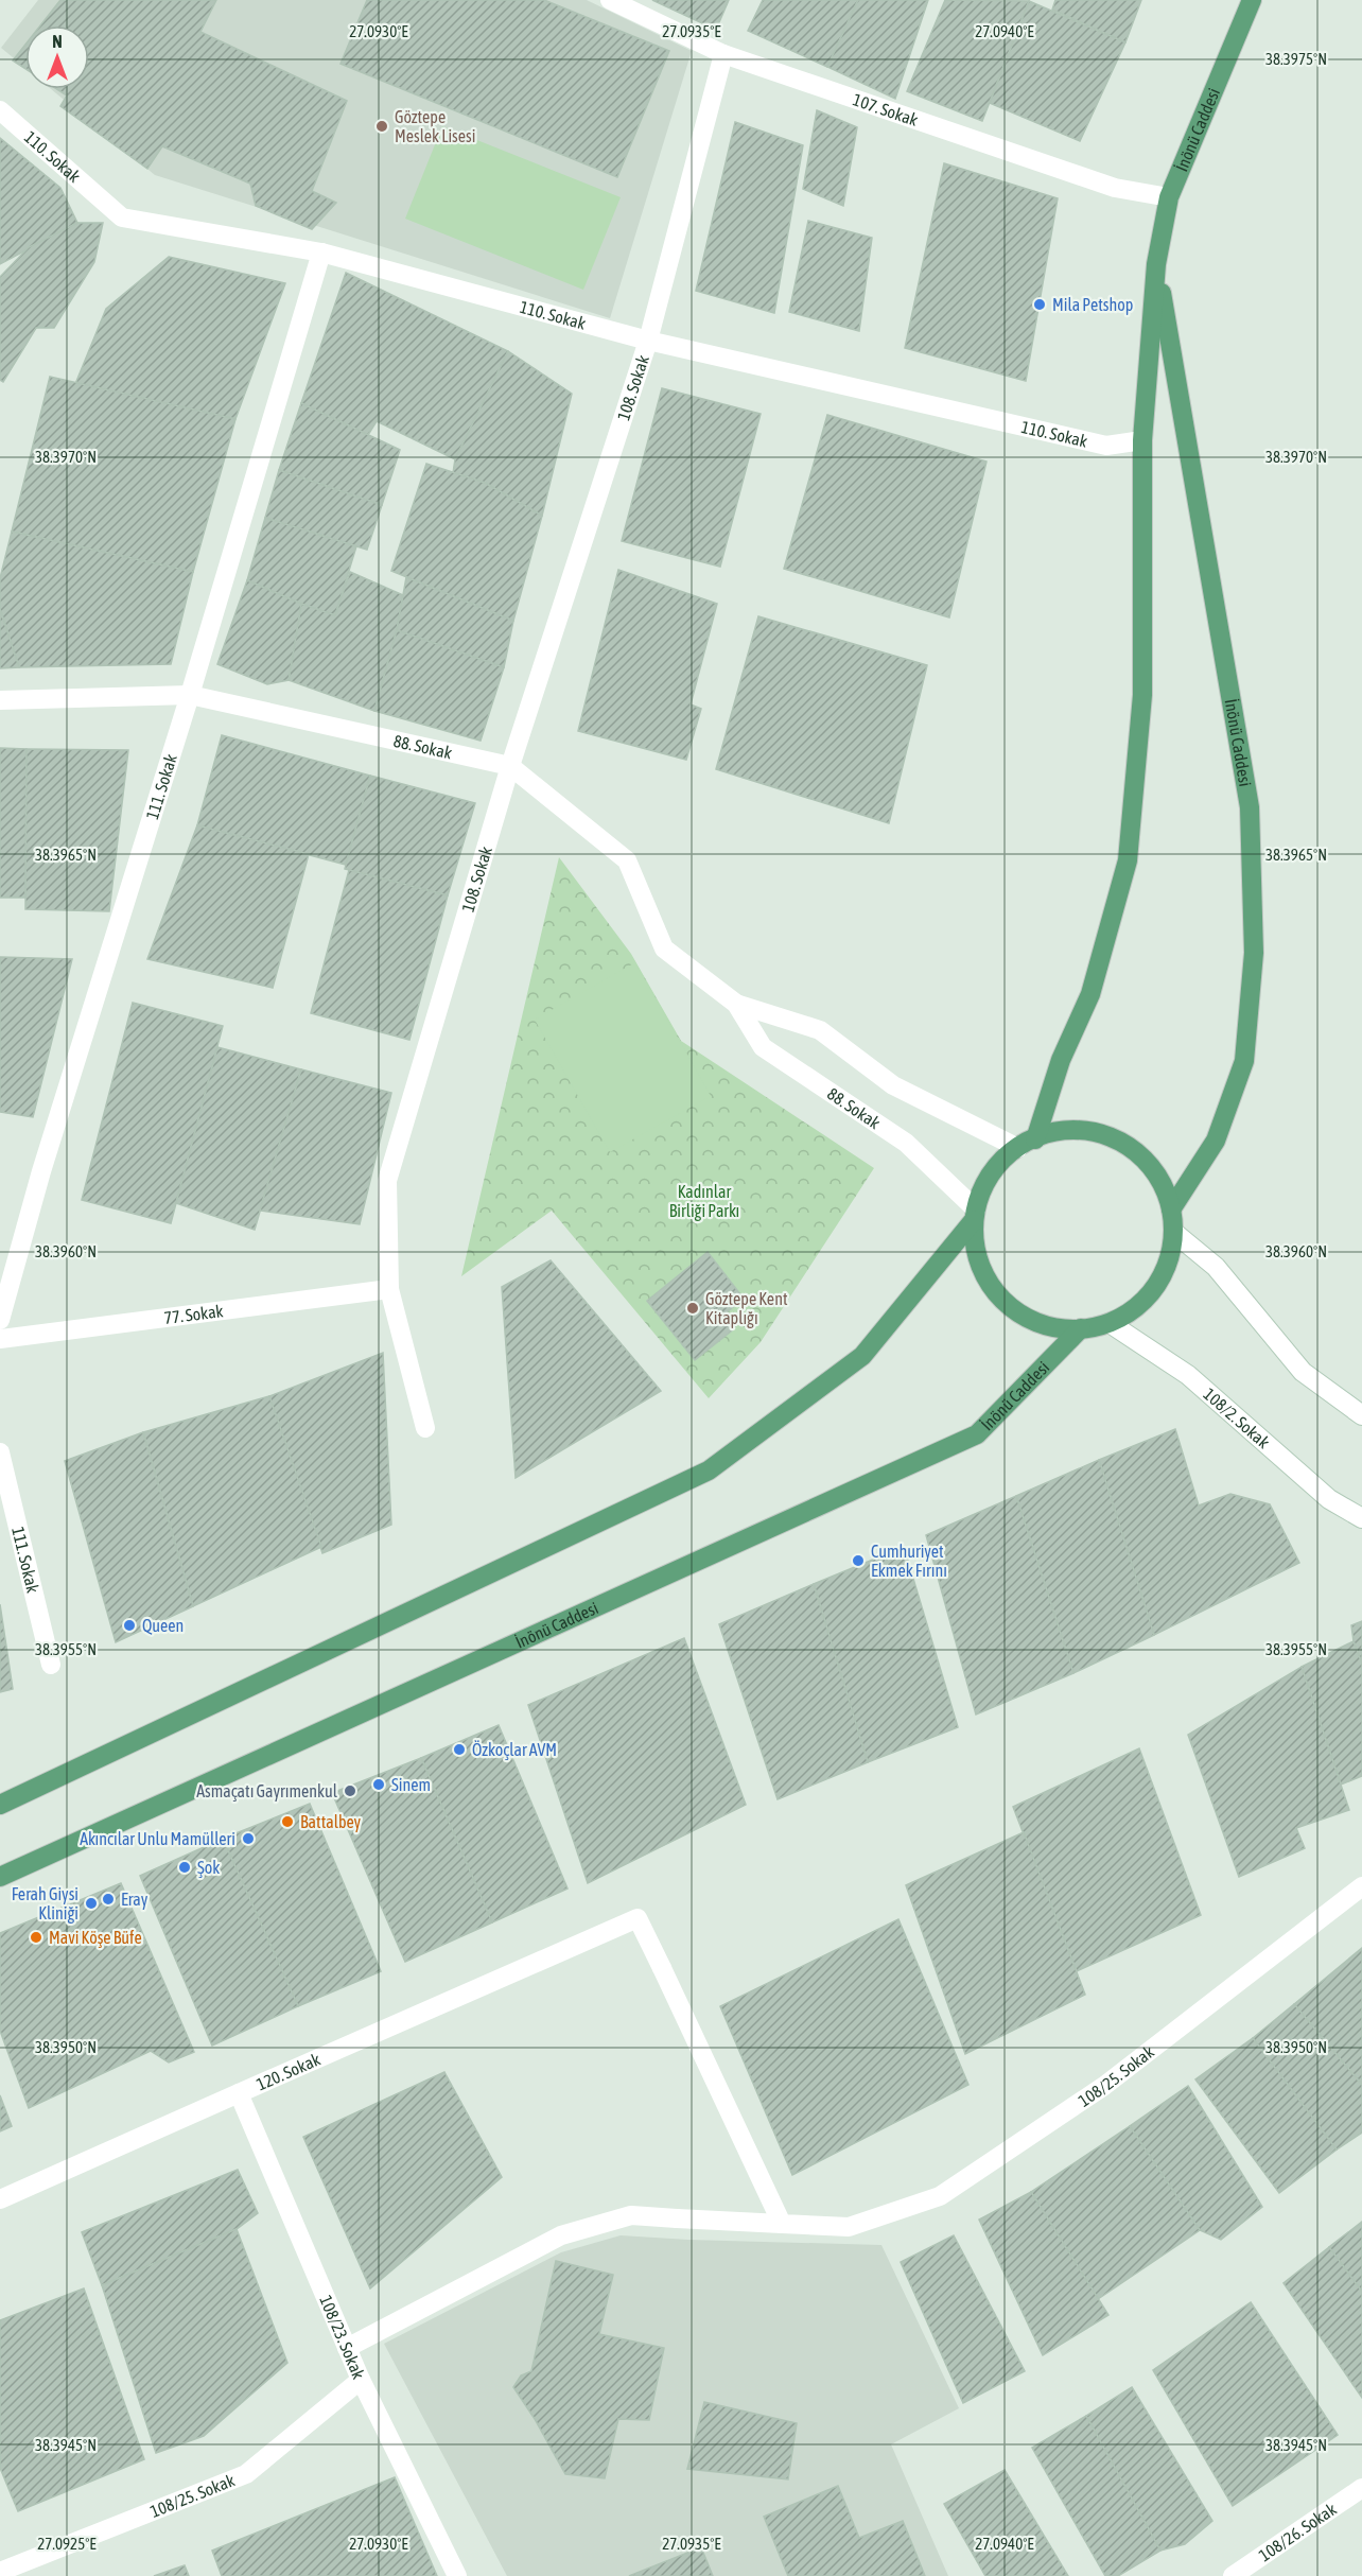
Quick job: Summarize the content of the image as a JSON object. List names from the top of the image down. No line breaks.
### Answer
{"streets":{"main road":["İnönü Caddesi"],"street":["107. Sokak","110. Sokak","108. Sokak","88. Sokak","111. Sokak","77. Sokak","108/2. Sokak","120. Sokak","108/25. Sokak","108/23. Sokak","108/26. Sokak"]},"crossings":[["107. Sokak","İnönü Caddesi"],["107. Sokak","108. Sokak"],["İnönü Caddesi","110. Sokak"],["İnönü Caddesi","88. Sokak"],["İnönü Caddesi","108/2. Sokak"],["110. Sokak","108. Sokak"],["110. Sokak","111. Sokak"],["108. Sokak","88. Sokak"],["108. Sokak","77. Sokak"],["88. Sokak","111. Sokak"],["88. Sokak","108/2. Sokak"],["120. Sokak","108/25. Sokak"],["120. Sokak","108/23. Sokak"],["108/25. Sokak","108/23. Sokak"]],"parks":["Kadınlar Birliği Parkı"],"places":["Göztepe Meslek Lisesi","Mila Petshop","Göztepe Kent Kitaplığı","Cumhuriyet Ekmek Fırını","Queen","Özkoçlar AVM","Sinem","Asmaçatı Gayrımenkul","Battalbey","Akıncılar Unlu Mamülleri","Şok","Eray","Ferah Giysi Kliniği","Mavi Köşe Büfe"],"north":"top","coordinates":["27.0930°E","27.0935°E","27.0940°E","38.3975°N","38.3970°N","38.3965°N","38.3960°N","38.3955°N","38.3950°N","38.3945°N","27.0925°E"]}
